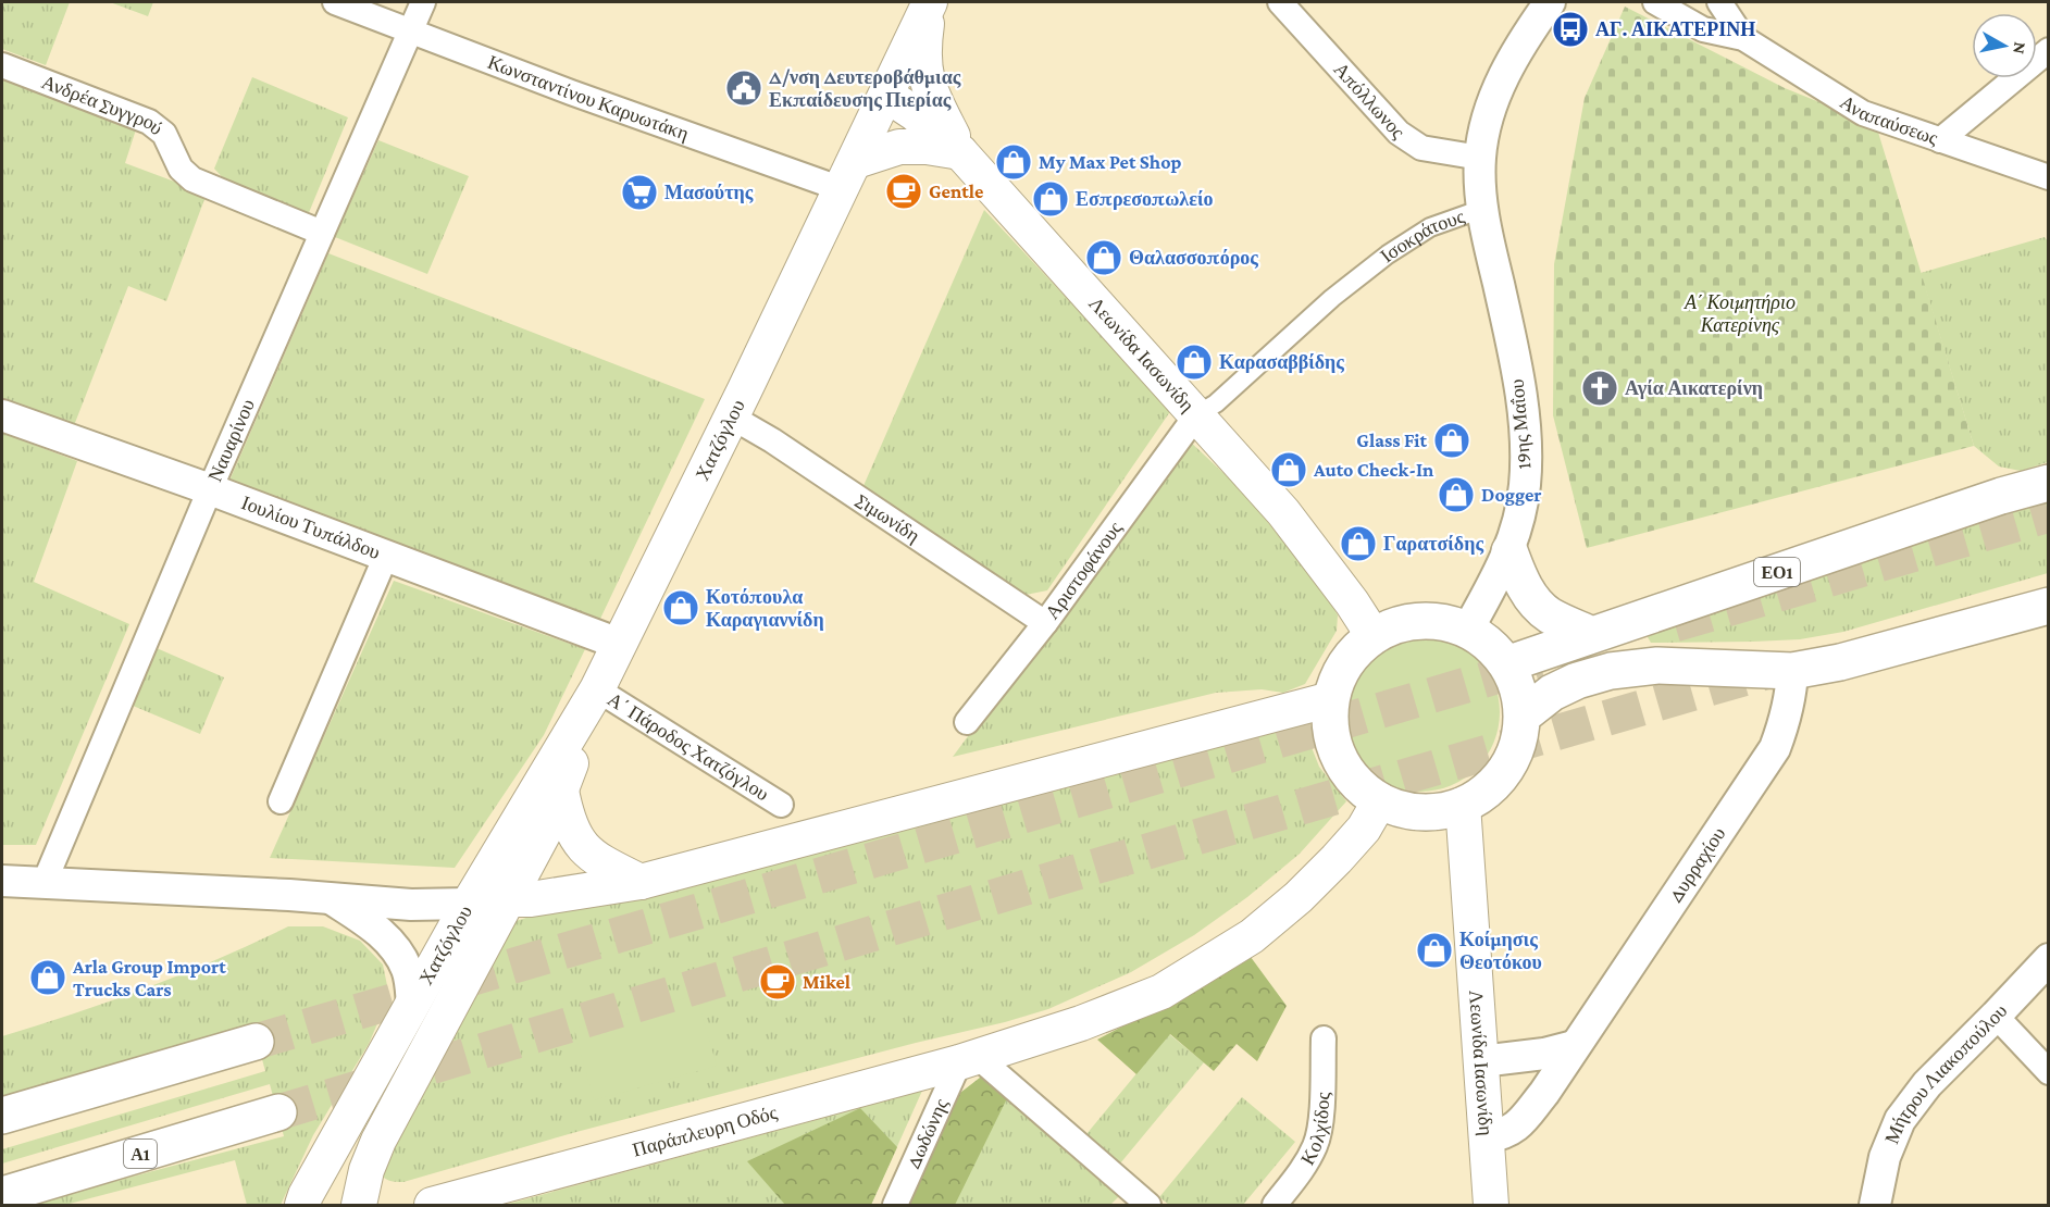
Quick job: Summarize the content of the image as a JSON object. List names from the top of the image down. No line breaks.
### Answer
{"streets":{"main road":["Λεωνίδα Ιασωνίδη","Χατζόγλου","ΕΟ1","Παράπλευρη Οδός","Α1"],"street":["Κωνσταντίνου Καρυωτάκη","Απόλλωνος","Ανδρέα Συγγρού","Αναπαύσεως","Ισοκράτους","19ης Μαΐου","Ναυαρίνου","Σιμωνίδη","Ιουλίου Τυπάλδου","Αριστοφάνους","Α΄ Πάροδος Χατζόγλου","Δυρραχίου","Μήτρου Λιακοπούλου","Κολχίδος","Δωδώνης"]},"crossings":[["Κωνσταντίνου Καρυωτάκη","Χατζόγλου"],["Κωνσταντίνου Καρυωτάκη","Ναυαρίνου"],["Απόλλωνος","Ισοκράτους"],["Ανδρέα Συγγρού","Ναυαρίνου"],["Ισοκράτους","Λεωνίδα Ιασωνίδη"],["Ισοκράτους","19ης Μαΐου"],["Ισοκράτους","Αριστοφάνους"],["Λεωνίδα Ιασωνίδη","19ης Μαΐου"],["Λεωνίδα Ιασωνίδη","Χατζόγλου"],["Λεωνίδα Ιασωνίδη","Αριστοφάνους"],["Λεωνίδα Ιασωνίδη","ΕΟ1"],["Λεωνίδα Ιασωνίδη","Δυρραχίου"],["Λεωνίδα Ιασωνίδη","Παράπλευρη Οδός"],["19ης Μαΐου","ΕΟ1"],["19ης Μαΐου","Παράπλευρη Οδός"],["Χατζόγλου","Σιμωνίδη"],["Χατζόγλου","Ιουλίου Τυπάλδου"],["Χατζόγλου","Α΄ Πάροδος Χατζόγλου"],["Ναυαρίνου","Ιουλίου Τυπάλδου"],["Σιμωνίδη","Αριστοφάνους"],["ΕΟ1","Παράπλευρη Οδός"],["Παράπλευρη Οδός","Δωδώνης"]],"parks":["Α΄ Κοιμητήριο Κατερίνης"],"places":{"bus stop":["ΑΓ. ΑΙΚΑΤΕΡΙΝΗ"],"public building":["Δ/νση Δευτεροβάθμιας Εκπαίδευσης Πιερίας"],"shop":["My Max Pet Shop","Εσπρεσοπωλείο","Θαλασσοπόρος","Καρασαββίδης","Glass Fit","Auto Check-In","Dogger","Γαρατσίδης","Κοτόπουλα Καραγιαννίδη","Κοίμησις Θεοτόκου","Arla Group Import Trucks Cars"],"cafe":["Gentle","Mikel"],"supermarket":["Μασούτης"],"church":["Αγία Αικατερίνη"]},"north":"right"}
